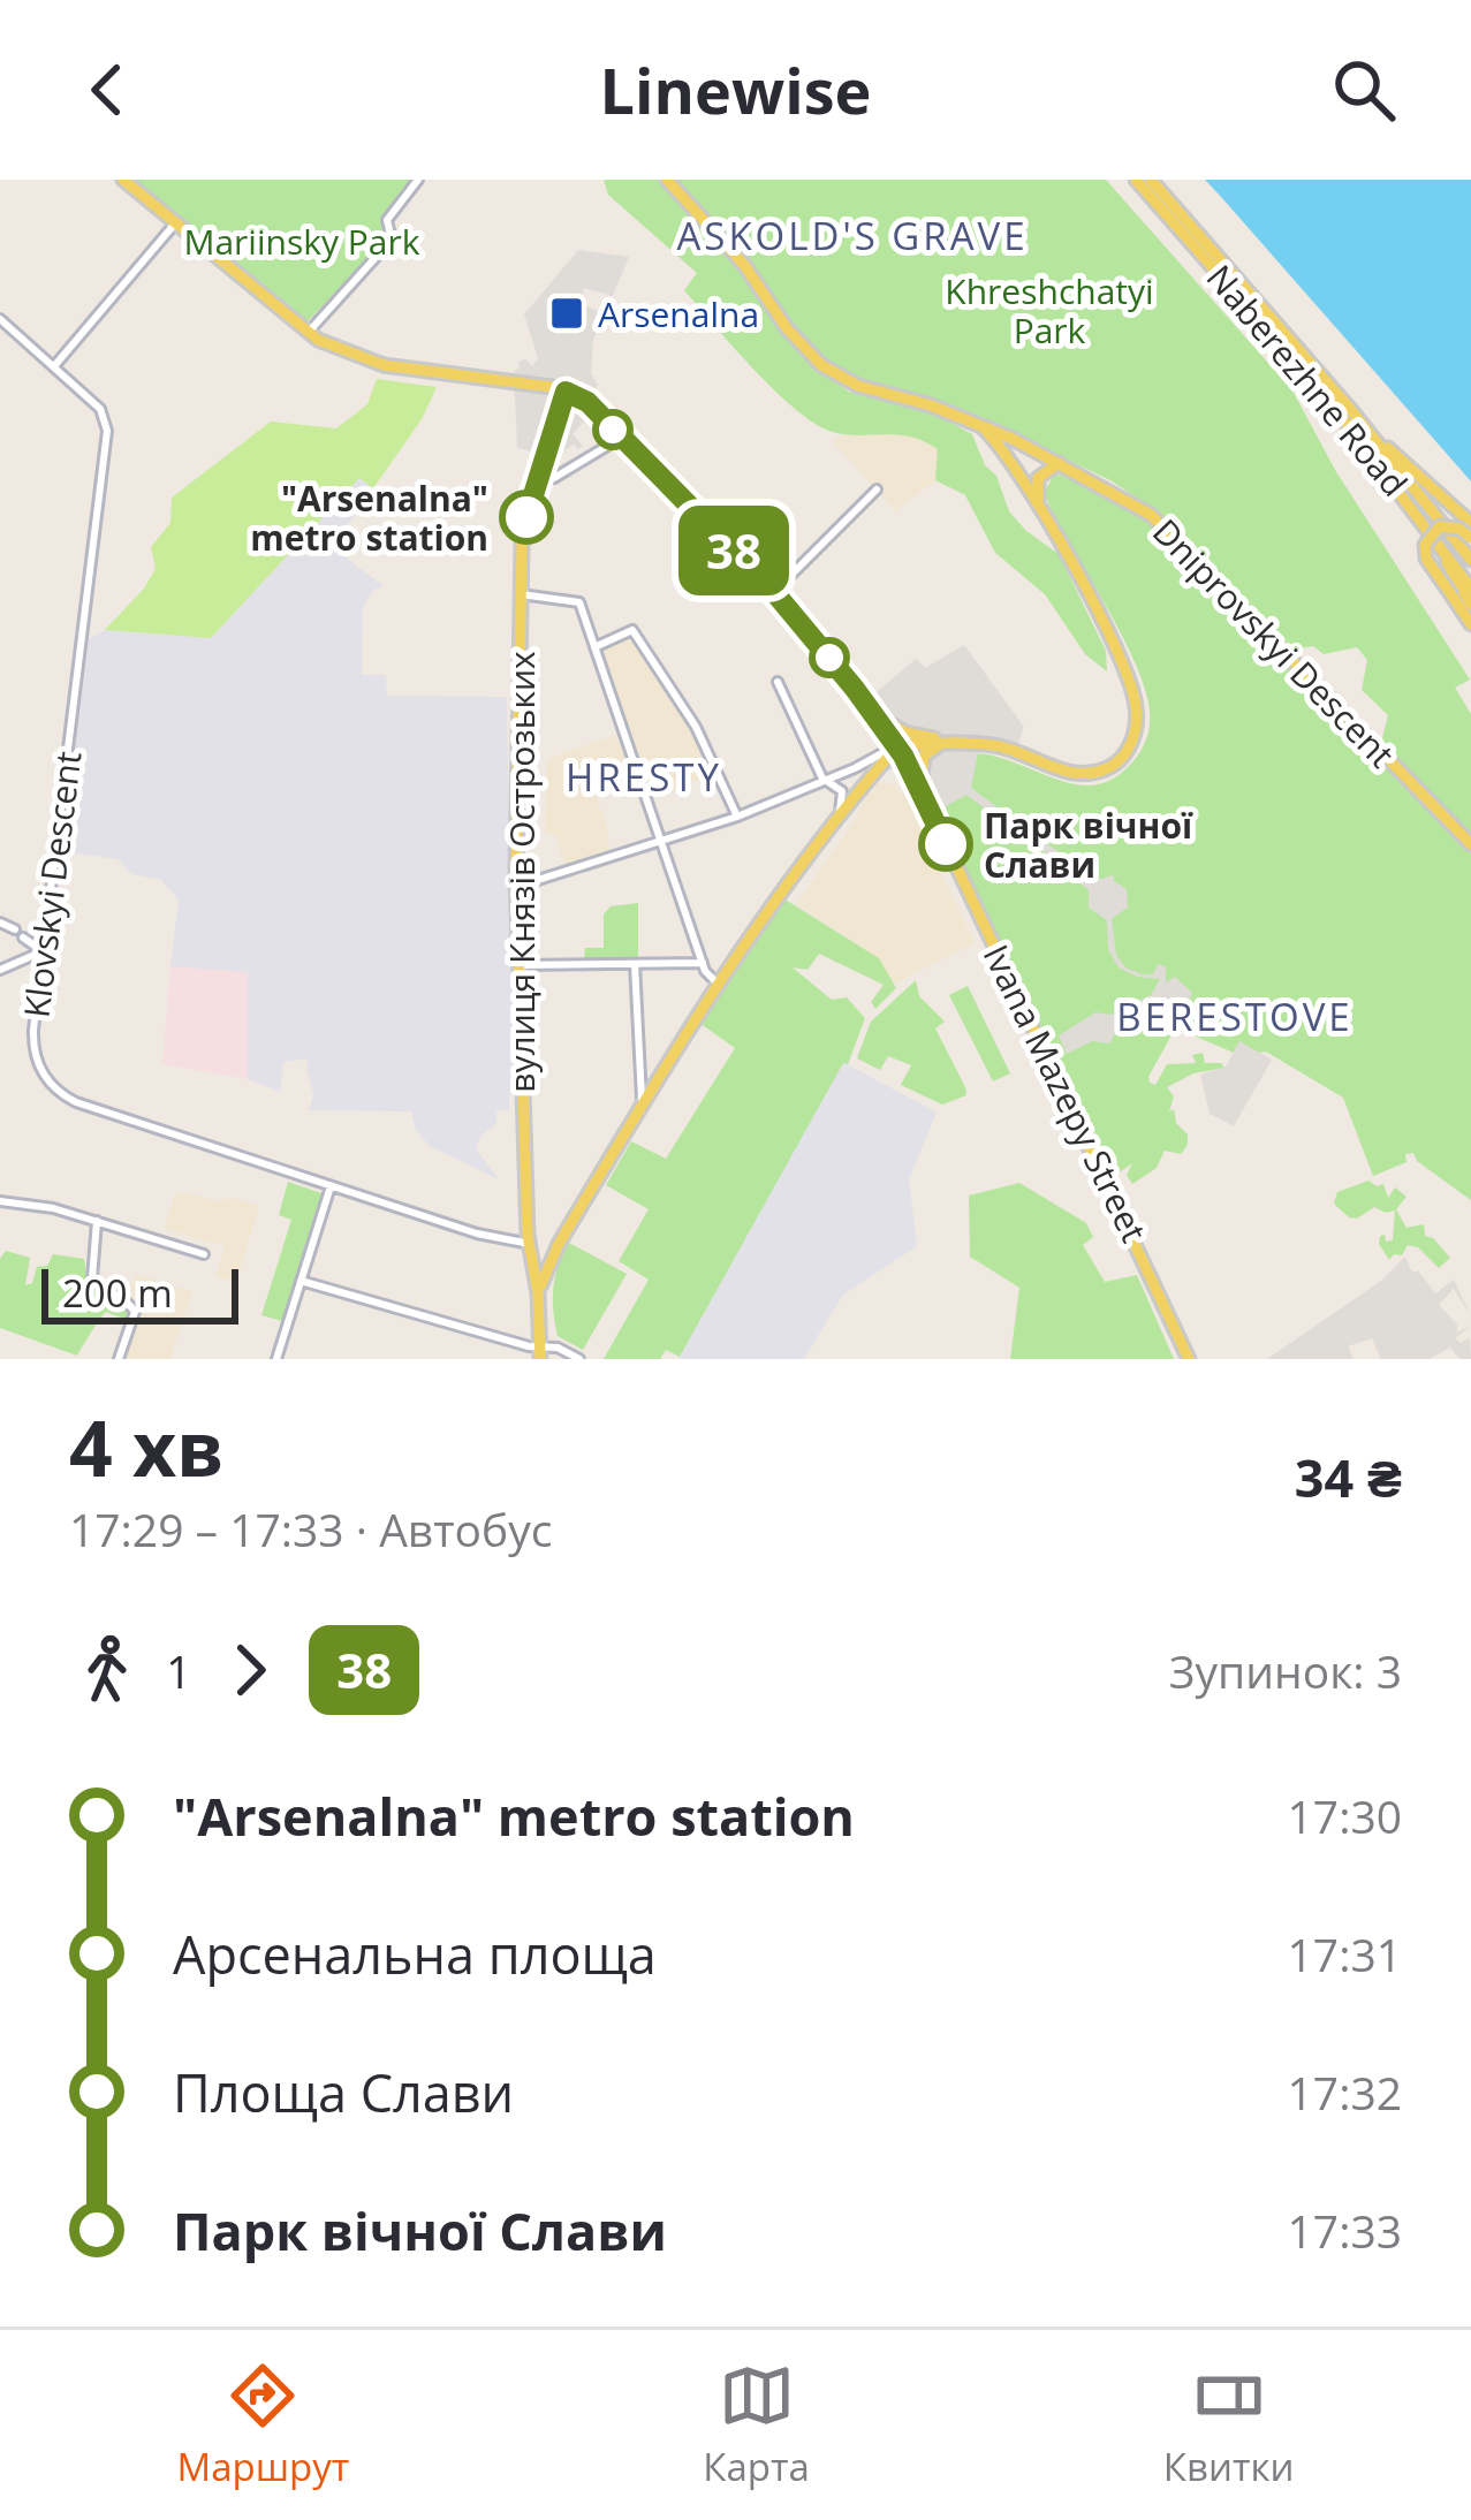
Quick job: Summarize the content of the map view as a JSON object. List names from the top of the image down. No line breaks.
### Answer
{"streets":{"main road":["Naberezhne Road","Dniprovskyi Descent","вулиця Князів Острозьких","Ivana Mazepy Street"],"street":["Klovskyi Descent"]},"crossings":[["вулиця Князів Острозьких","Klovskyi Descent"],["вулиця Князів Острозьких","Ivana Mazepy Street"]],"districts":["ASKOLD'S GRAVE","HRESTY","BERESTOVE"],"parks":["Mariinsky Park","Khreshchatyi Park"],"places":{"transit":["Arsenalna"],"other":["\"Arsenalna\" metro station","Парк вічної Слави"]},"lines":["bus line 38"],"scale_bar":"200 m","page":{"header":"Linewise","on_map":"38","scale":"200 m","heading":["4 хв","17:29 – 17:33 · Автобус","34 ₴"],"legs":["1","38","Зупинок: 3"],"list":[{"name":"\"Arsenalna\" metro station","value":"17:30"},{"name":"Арсенальна площа","value":"17:31"},{"name":"Площа Слави","value":"17:32"},{"name":"Парк вічної Слави","value":"17:33"}],"tabs":["Маршрут","Карта","Квитки"]}}
